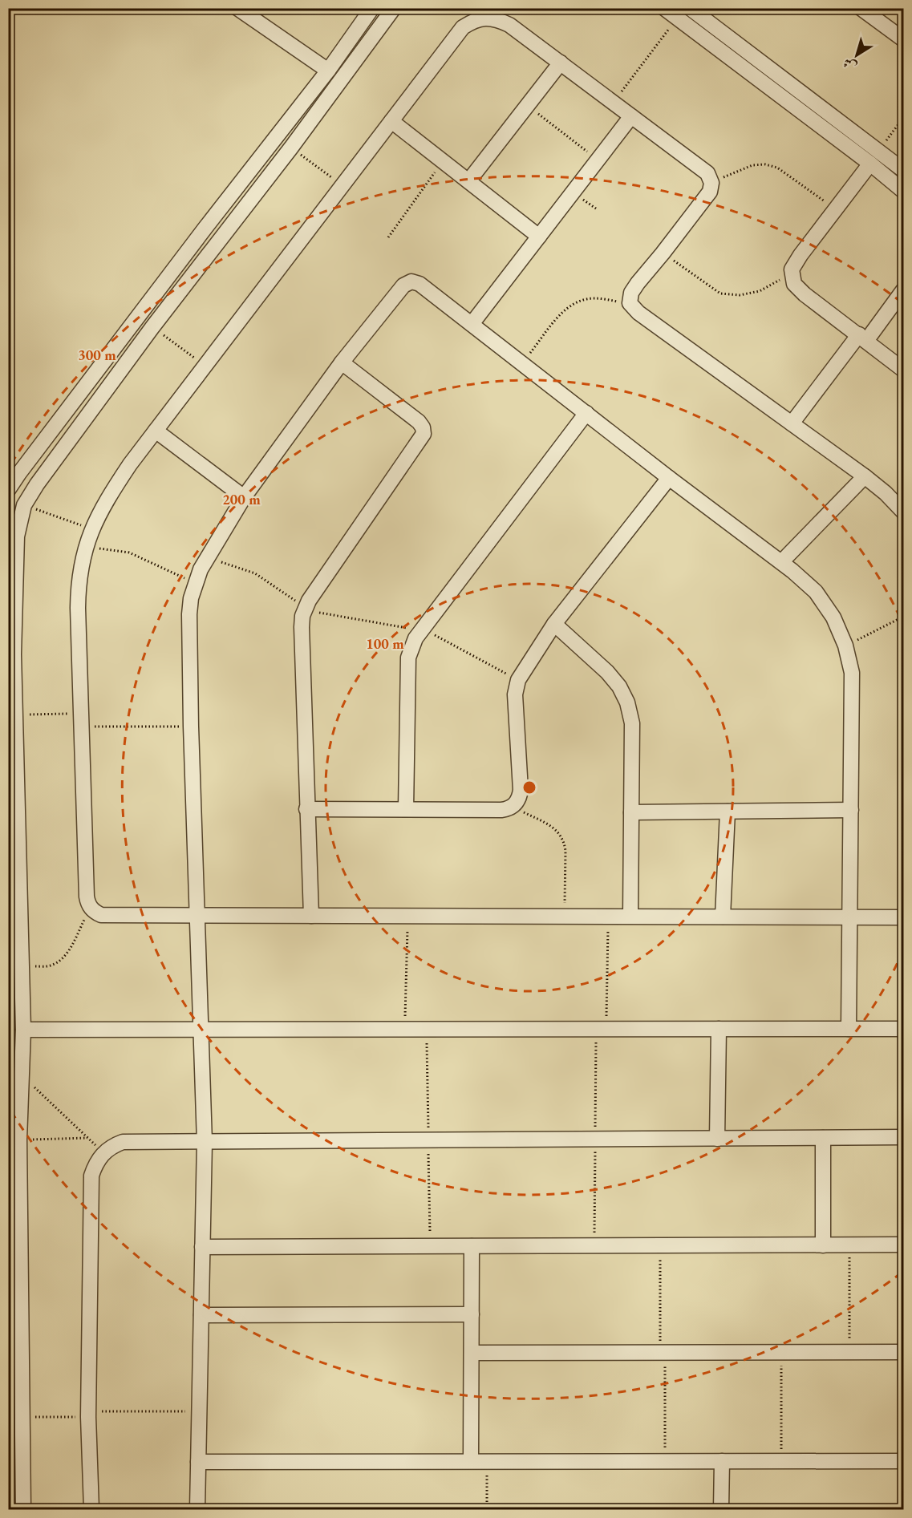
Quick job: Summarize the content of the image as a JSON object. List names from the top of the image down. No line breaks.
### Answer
{"north":"bottom left","rings":["300 m","200 m","100 m"]}
